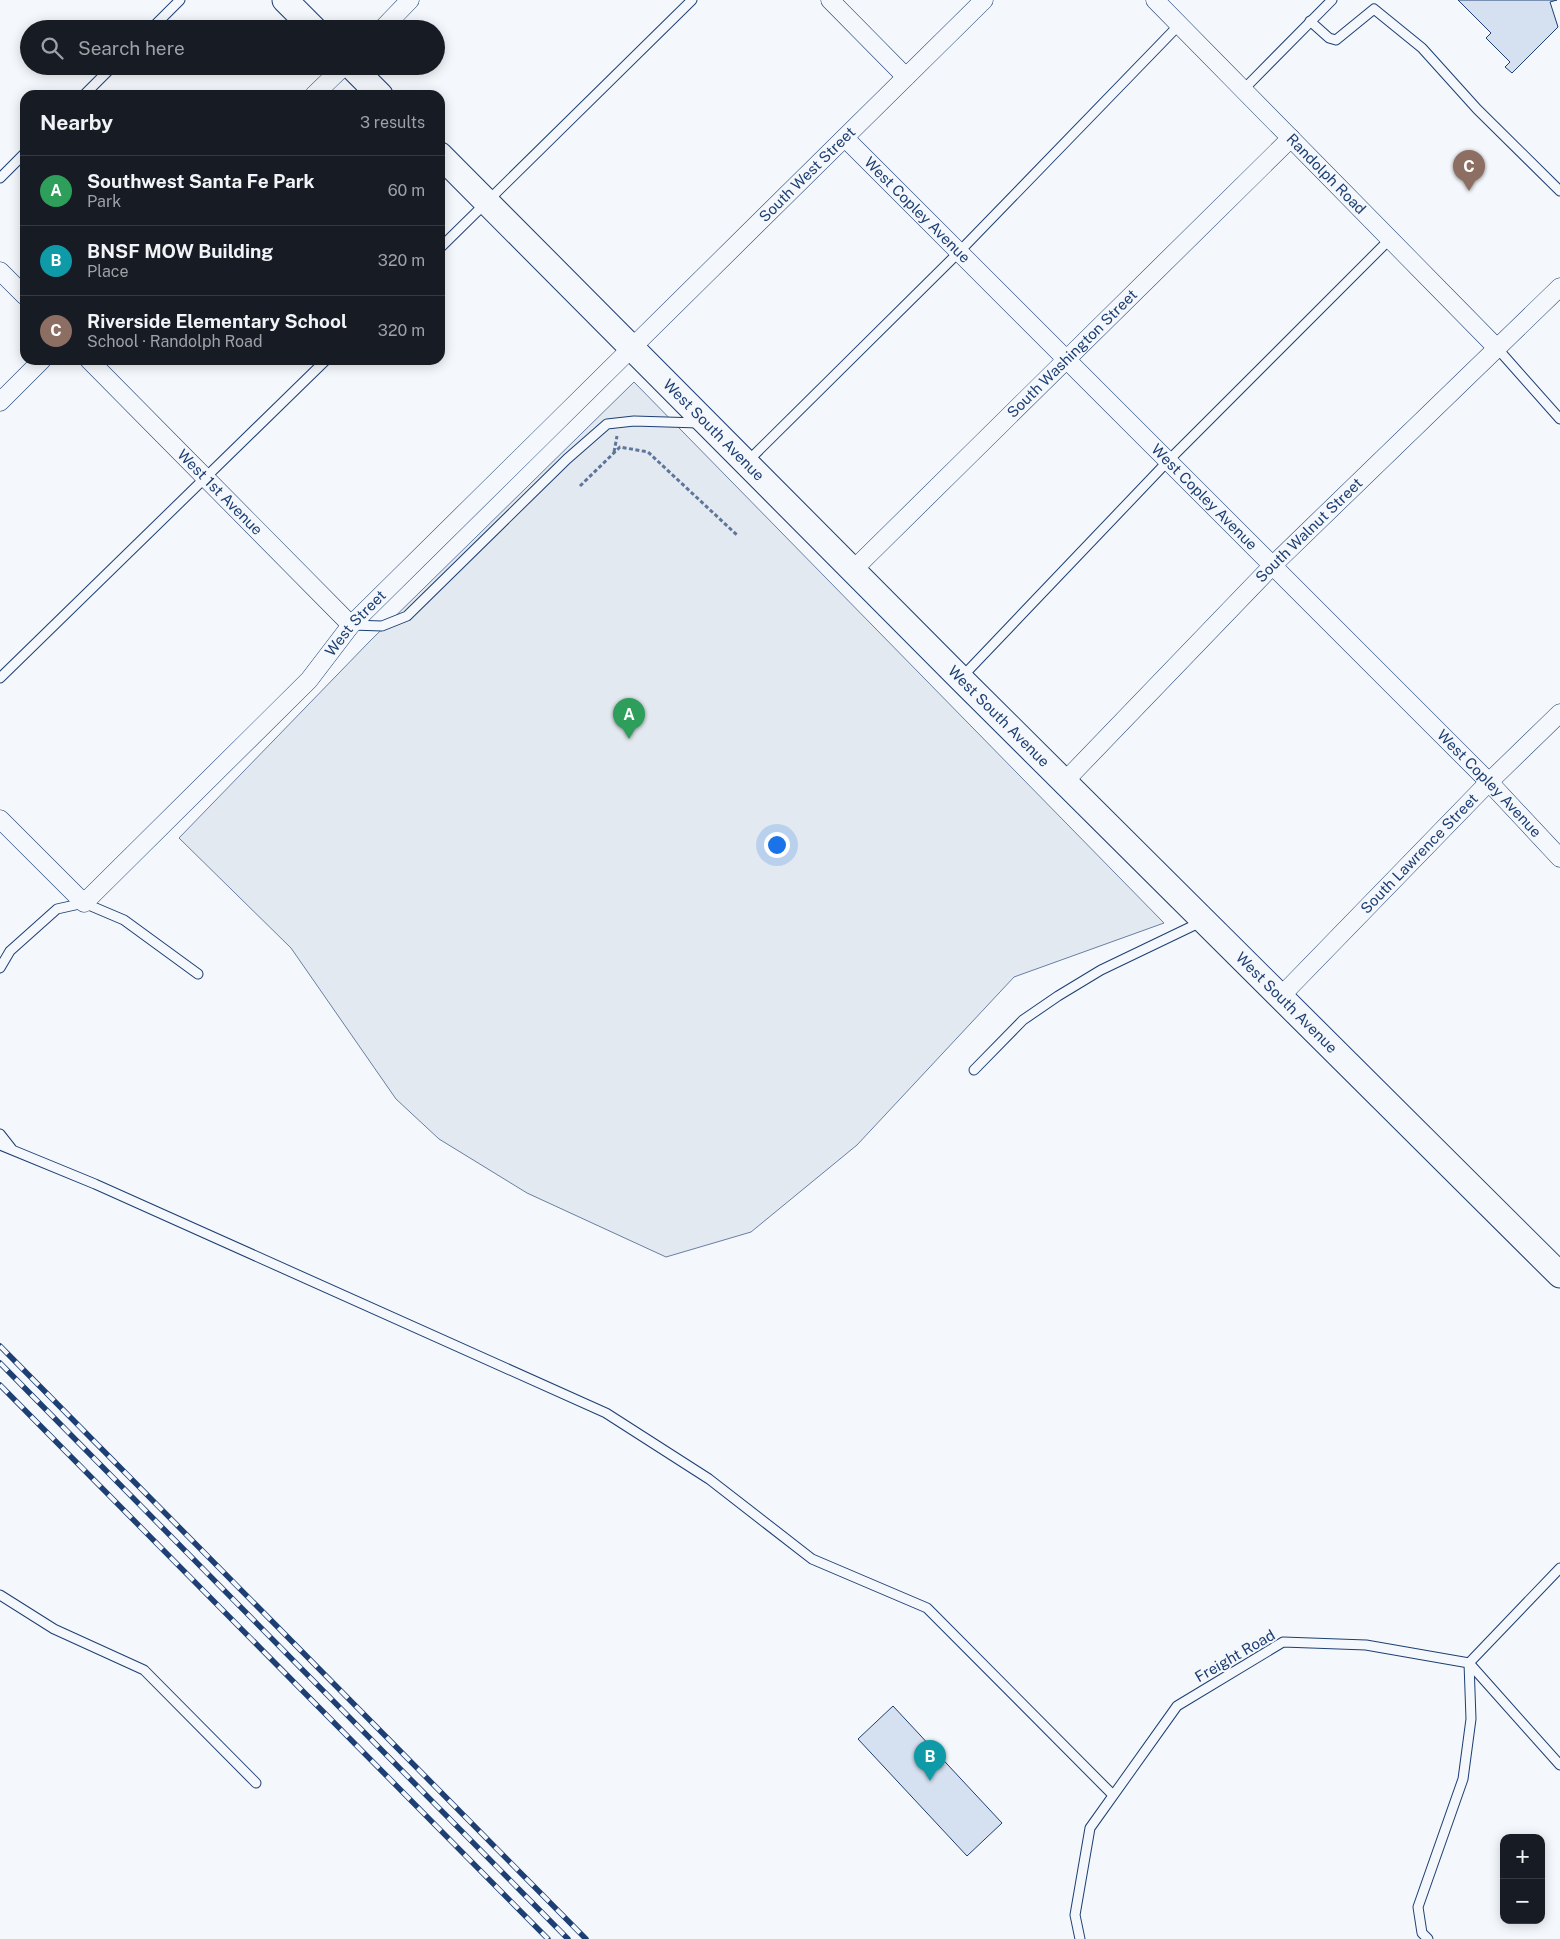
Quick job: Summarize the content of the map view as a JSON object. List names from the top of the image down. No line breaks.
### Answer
{"streets":{"main road":["West South Avenue"],"street":["Randolph Road","South West Street","West Copley Avenue","South Washington Street","West 1st Avenue","South Walnut Street","West Street","South Lawrence Street"],"lane":["Freight Road"]},"crossings":[["Randolph Road","South Washington Street"],["Randolph Road","South Walnut Street"],["South West Street","West Copley Avenue"],["South West Street","West South Avenue"],["South West Street","West Street"],["West Copley Avenue","South Washington Street"],["West Copley Avenue","South Walnut Street"],["West Copley Avenue","South Lawrence Street"],["South Washington Street","West South Avenue"],["West South Avenue","South Walnut Street"],["West South Avenue","West Street"],["West South Avenue","South Lawrence Street"],["West 1st Avenue","West Street"]],"page":{"search":"Search here","heading":["Nearby","3 results"],"pins":["C","A","B"],"list":[{"mark":"A","name":"Southwest Santa Fe Park","note":"Park","value":"60 m"},{"mark":"B","name":"BNSF MOW Building","note":"Place","value":"320 m"},{"mark":"C","name":"Riverside Elementary School","note":"School · Randolph Road","value":"320 m"}],"map_buttons":["+","−"]}}
